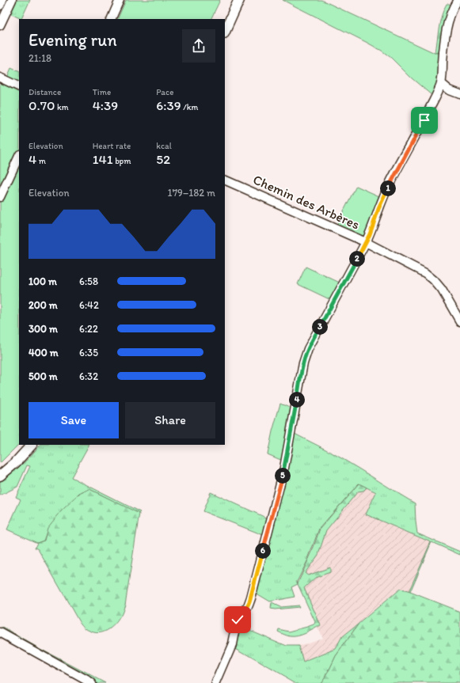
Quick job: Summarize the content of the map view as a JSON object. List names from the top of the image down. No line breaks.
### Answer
{"streets":{"street":["Chemin des Arbères"]},"page":{"heading":["Evening run","21:18"],"stats":[["Distance","0.70 km"],["Time","4:39"],["Pace","6:39 /km"],["Elevation","4 m"],["Heart rate","141 bpm"],["kcal","52"]],"pins":["1","2","3","4","5","6"],"chart":["Elevation","179–182 m"],"list":[{"name":"100 m","note":"6:58"},{"name":"200 m","note":"6:42"},{"name":"300 m","note":"6:22"},{"name":"400 m","note":"6:35"},{"name":"500 m","note":"6:32"}],"buttons":["Save","Share"]}}
